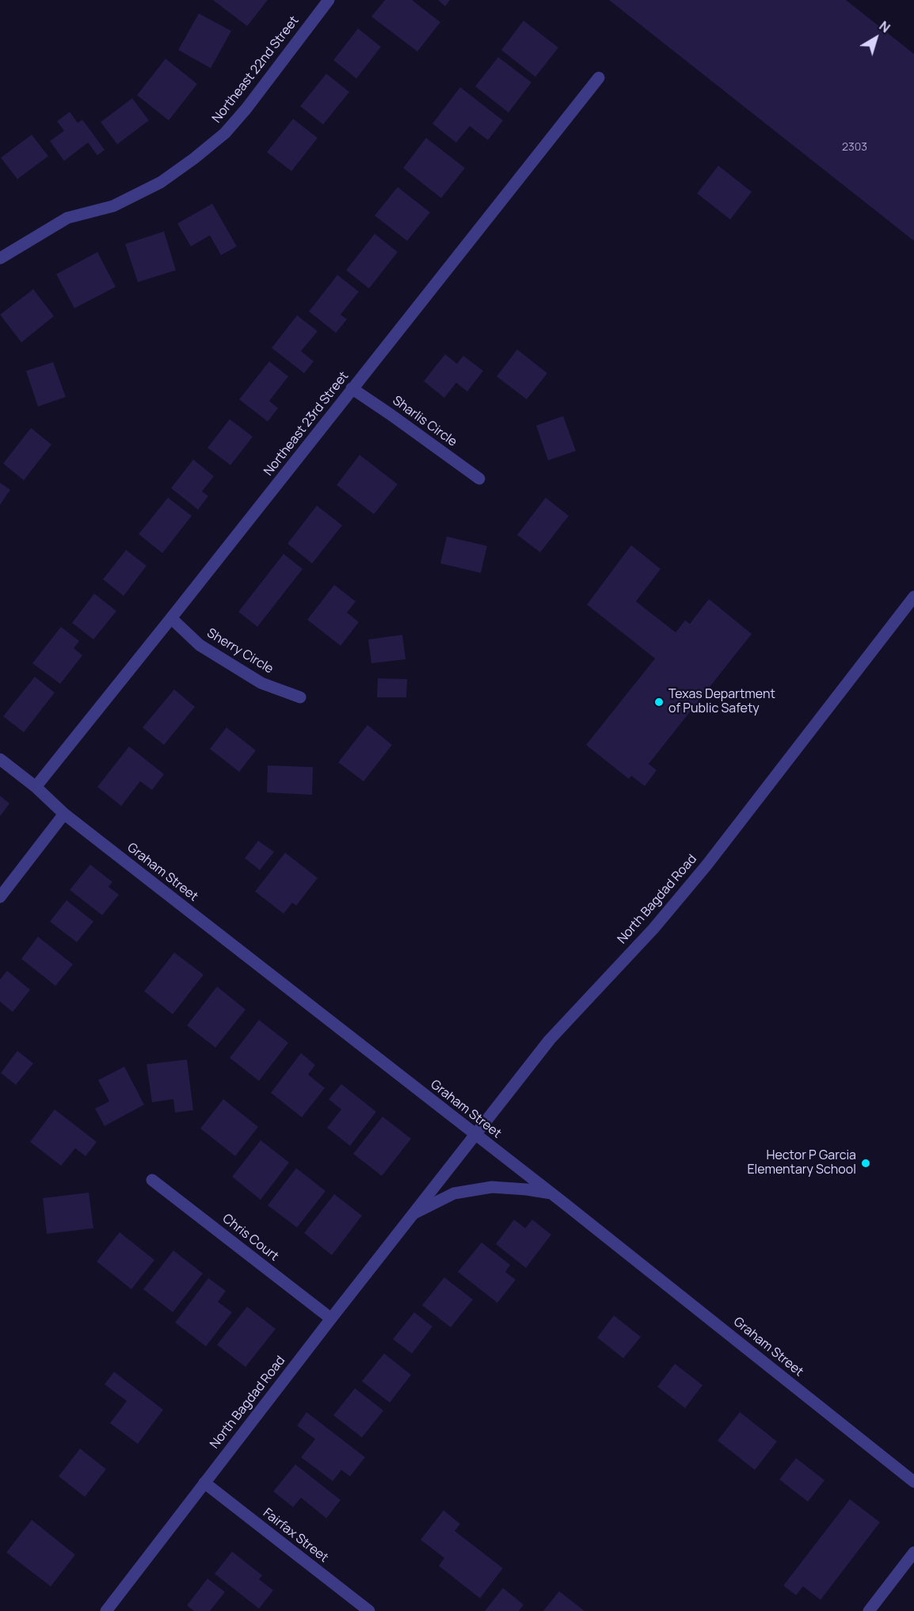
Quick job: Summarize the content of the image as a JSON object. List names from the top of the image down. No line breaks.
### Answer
{"streets":{"street":["Northeast 22nd Street","Sharlis Circle","Northeast 23rd Street","Sherry Circle","Graham Street","North Bagdad Road","Chris Court","Fairfax Street"]},"crossings":[["Sharlis Circle","Northeast 23rd Street"],["Northeast 23rd Street","Sherry Circle"],["Northeast 23rd Street","Graham Street"],["Graham Street","North Bagdad Road"],["North Bagdad Road","Chris Court"],["North Bagdad Road","Fairfax Street"]],"places":["Texas Department of Public Safety","Hector P Garcia Elementary School"],"house_numbers":["2303"],"north":"top right"}
